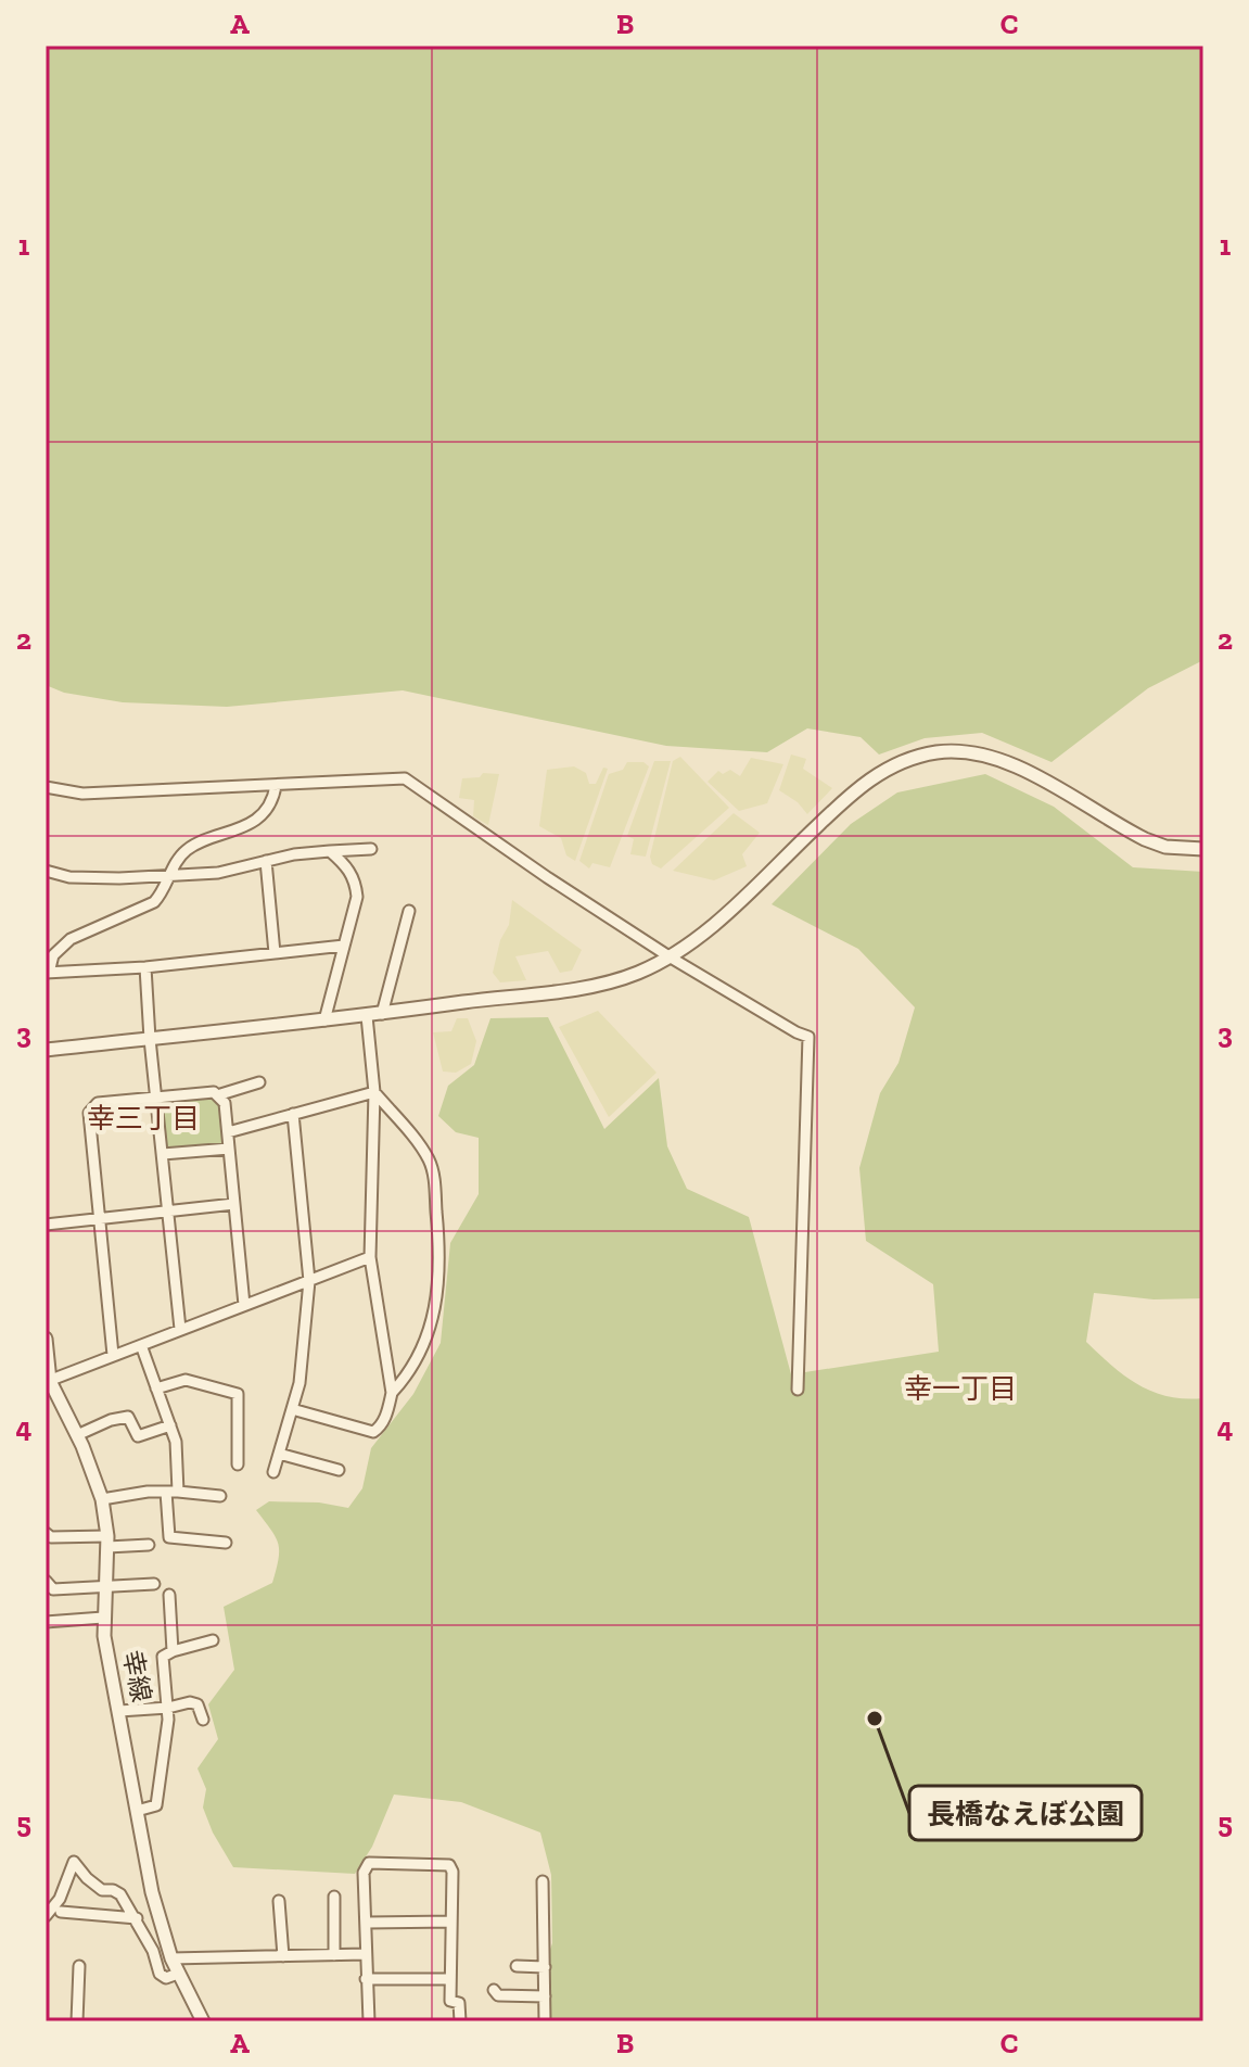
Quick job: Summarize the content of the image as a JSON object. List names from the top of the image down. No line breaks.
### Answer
{"streets":{"street":["幸線"]},"districts":["幸三丁目","幸一丁目"],"places":["長橋なえぼ公園"],"grid":{"columns":["A","B","C"],"rows":["1","2","3","4","5"]}}
